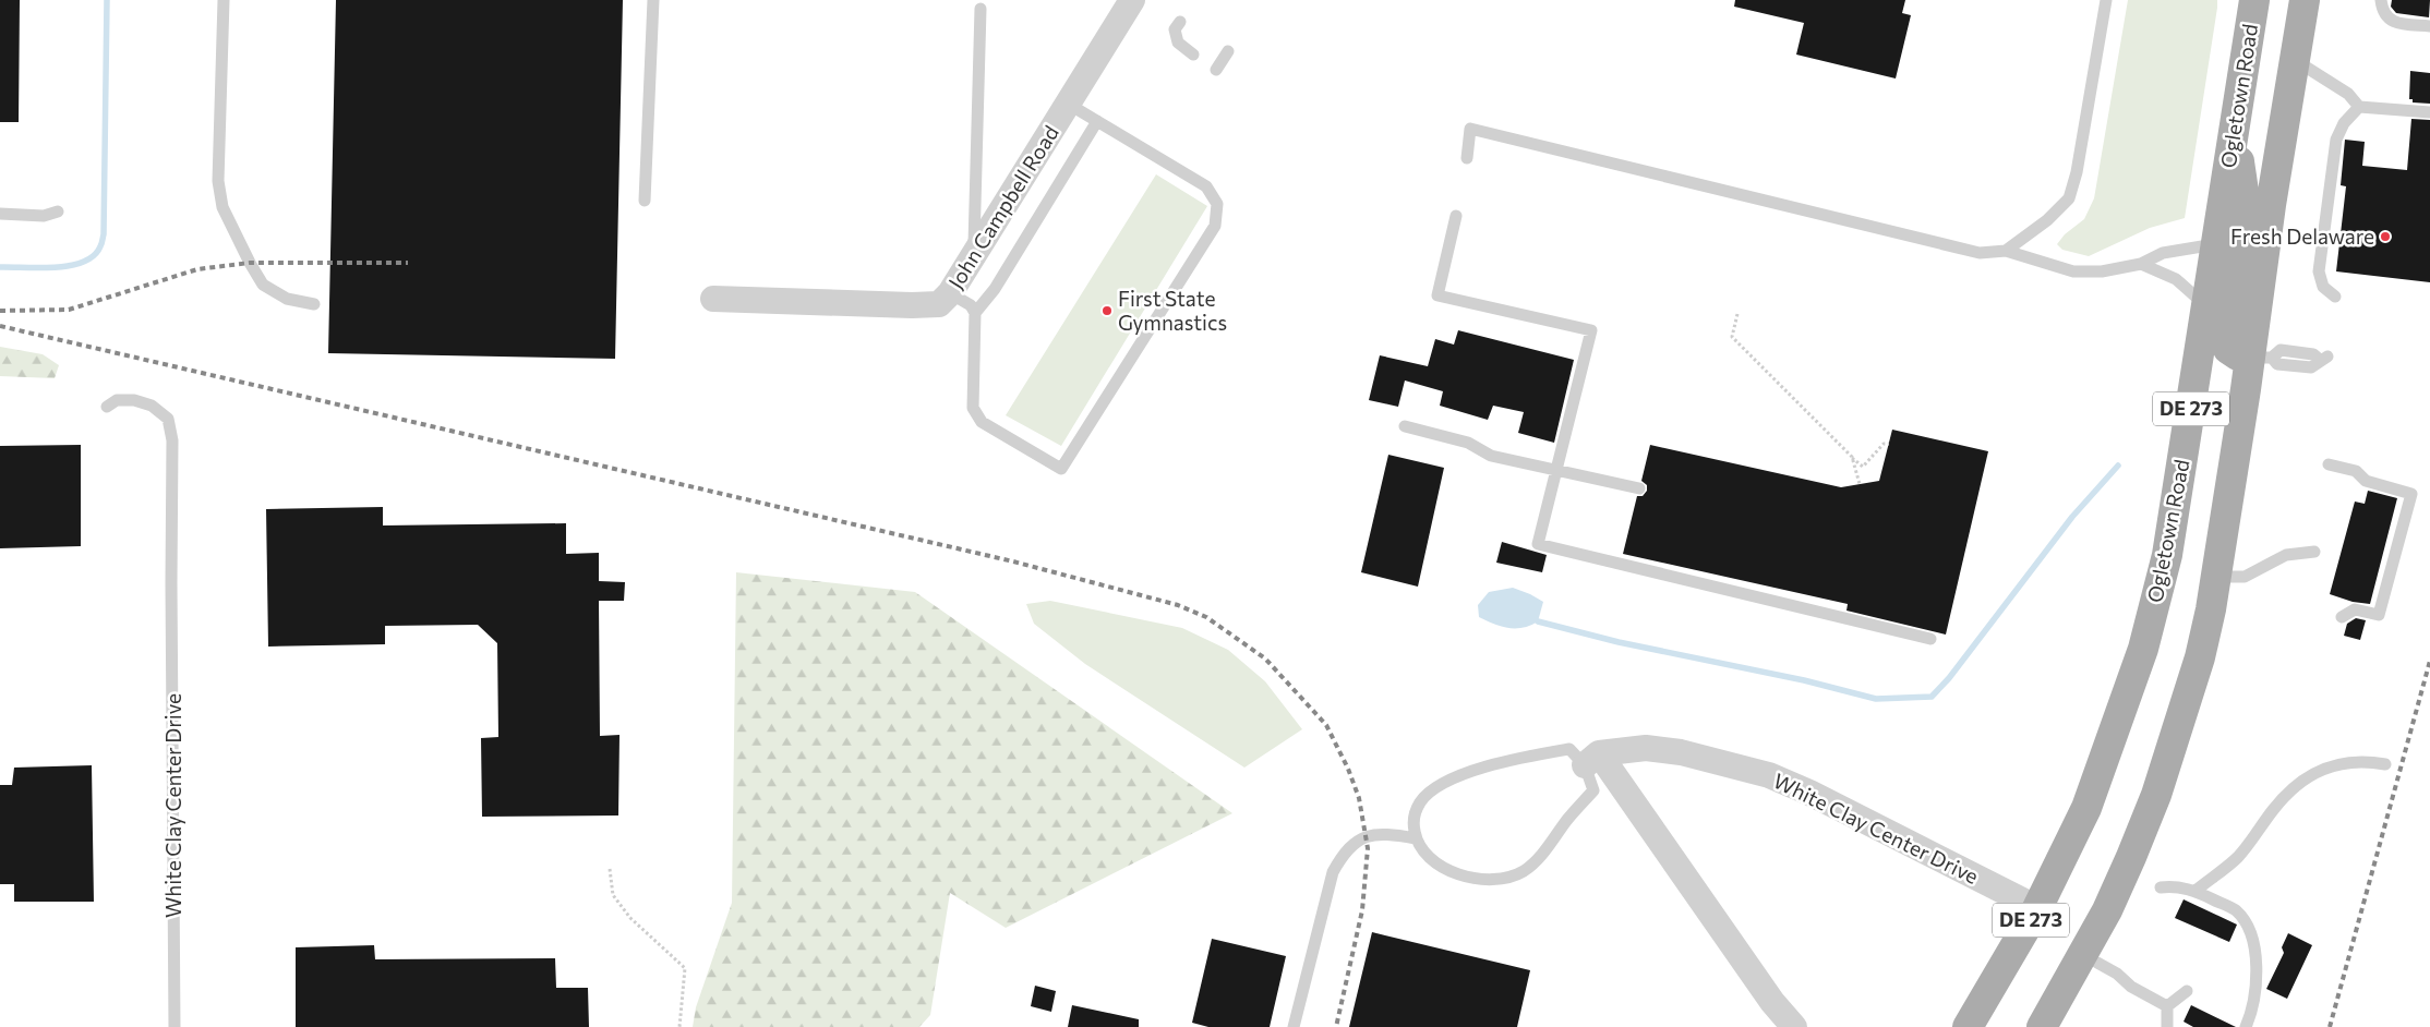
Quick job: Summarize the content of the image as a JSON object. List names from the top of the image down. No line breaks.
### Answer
{"streets":{"main road":["Ogletown Road","DE 273"],"street":["John Campbell Road","White Clay Center Drive"]},"crossings":[["Ogletown Road","White Clay Center Drive"]],"places":["Fresh Delaware","First State Gymnastics"]}
